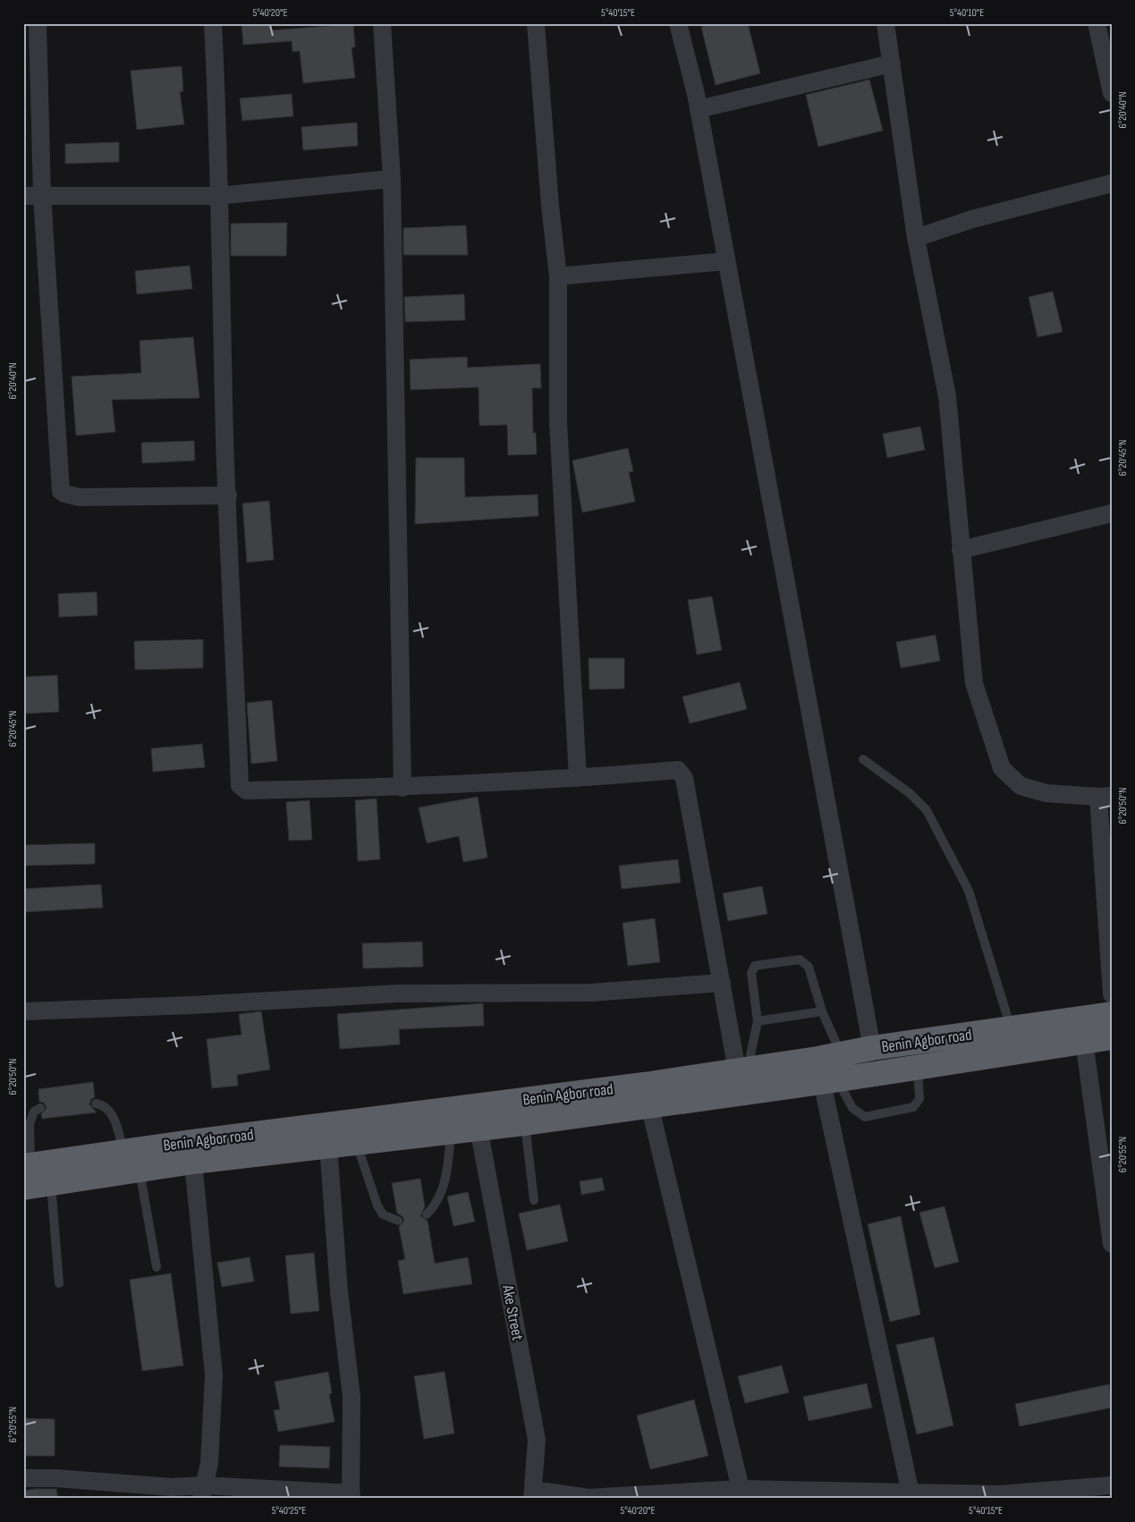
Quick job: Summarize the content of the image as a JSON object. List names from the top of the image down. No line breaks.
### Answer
{"streets":{"highway":["Benin Agbor road"],"street":["Ake Street"]},"crossings":[["Benin Agbor road","Ake Street"]],"coordinates":["5°40'20\"E","5°40'15\"E","5°40'10\"E","6°20'40\"N","6°20'45\"N","6°20'50\"N","6°20'55\"N","5°40'25\"E"]}
